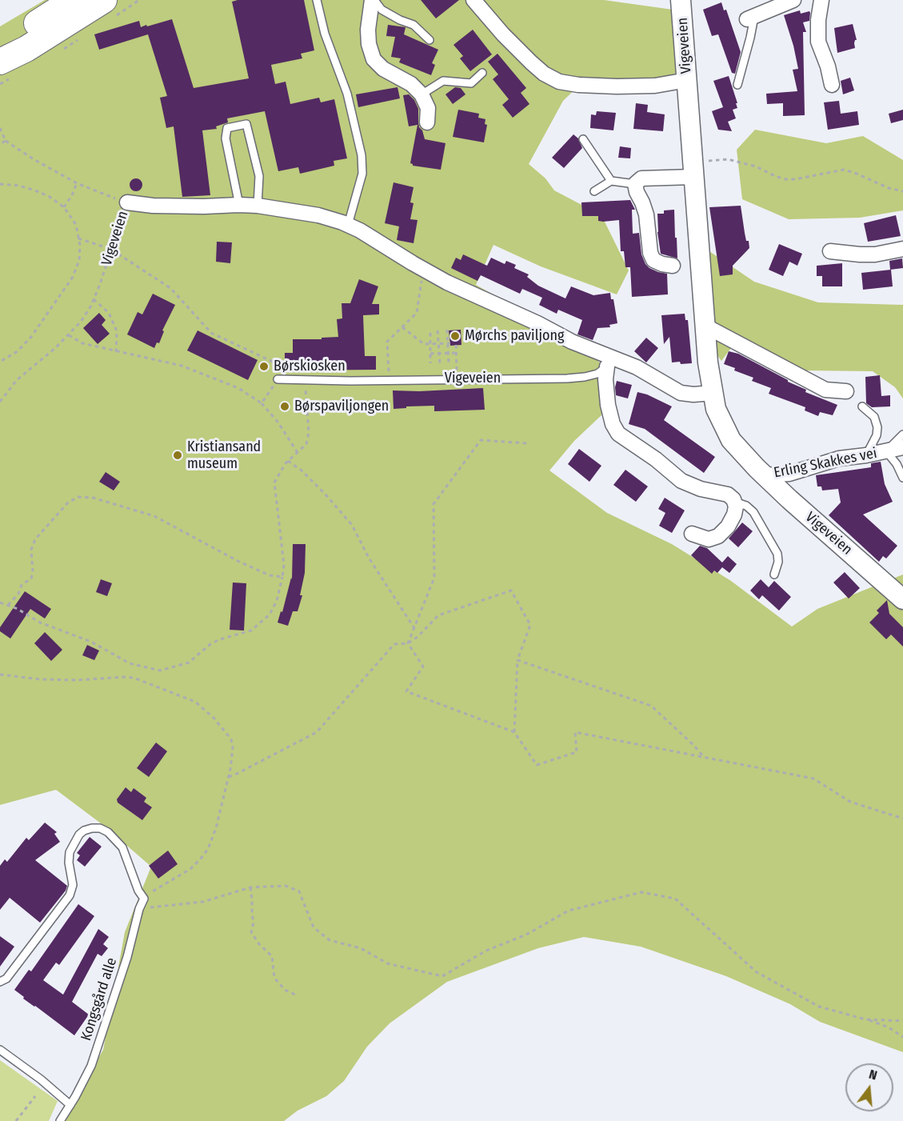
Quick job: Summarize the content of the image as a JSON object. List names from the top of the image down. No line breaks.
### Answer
{"streets":{"street":["Vigeveien","Erling Skakkes vei"],"lane":["Kongsgård alle"]},"crossings":[["Vigeveien","Erling Skakkes vei"]],"places":["Mørchs paviljong","Børskiosken","Børspaviljongen","Kristiansand museum"],"north":"top"}
